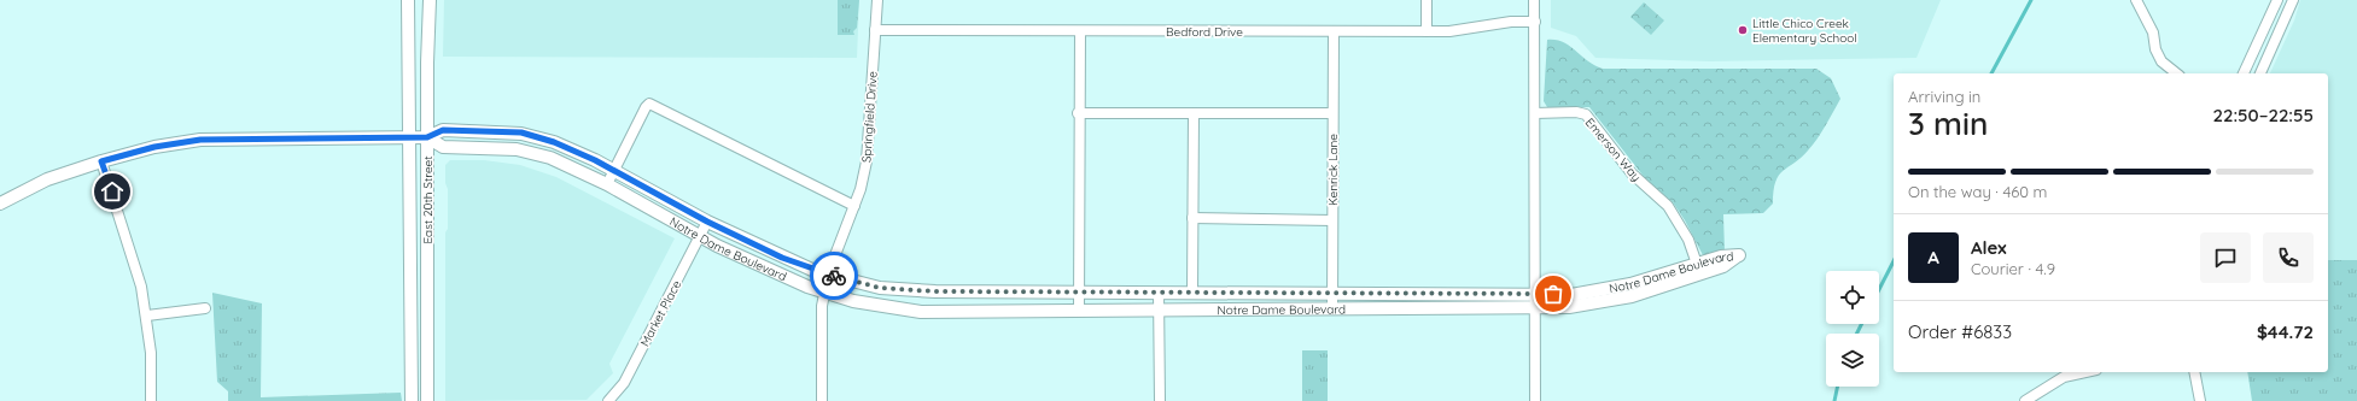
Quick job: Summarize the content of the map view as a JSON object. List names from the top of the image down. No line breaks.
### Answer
{"streets":{"street":["Bedford Drive","Springfield Drive","Emerson Way","Kenrick Lane","East 20th Street","Notre Dame Boulevard","Market Place"]},"crossings":[["Bedford Drive","Springfield Drive"],["Bedford Drive","Kenrick Lane"],["Springfield Drive","Notre Dame Boulevard"],["Emerson Way","Notre Dame Boulevard"],["Kenrick Lane","Notre Dame Boulevard"],["East 20th Street","Notre Dame Boulevard"],["Notre Dame Boulevard","Market Place"]],"places":["Little Chico Creek Elementary School"],"page":{"heading":["3 min","Arriving in","22:50–22:55"],"panel":["Alex","Courier · 4.9","Order #6833","$44.72"],"bar":"On the way · 460 m","round":"A"}}
